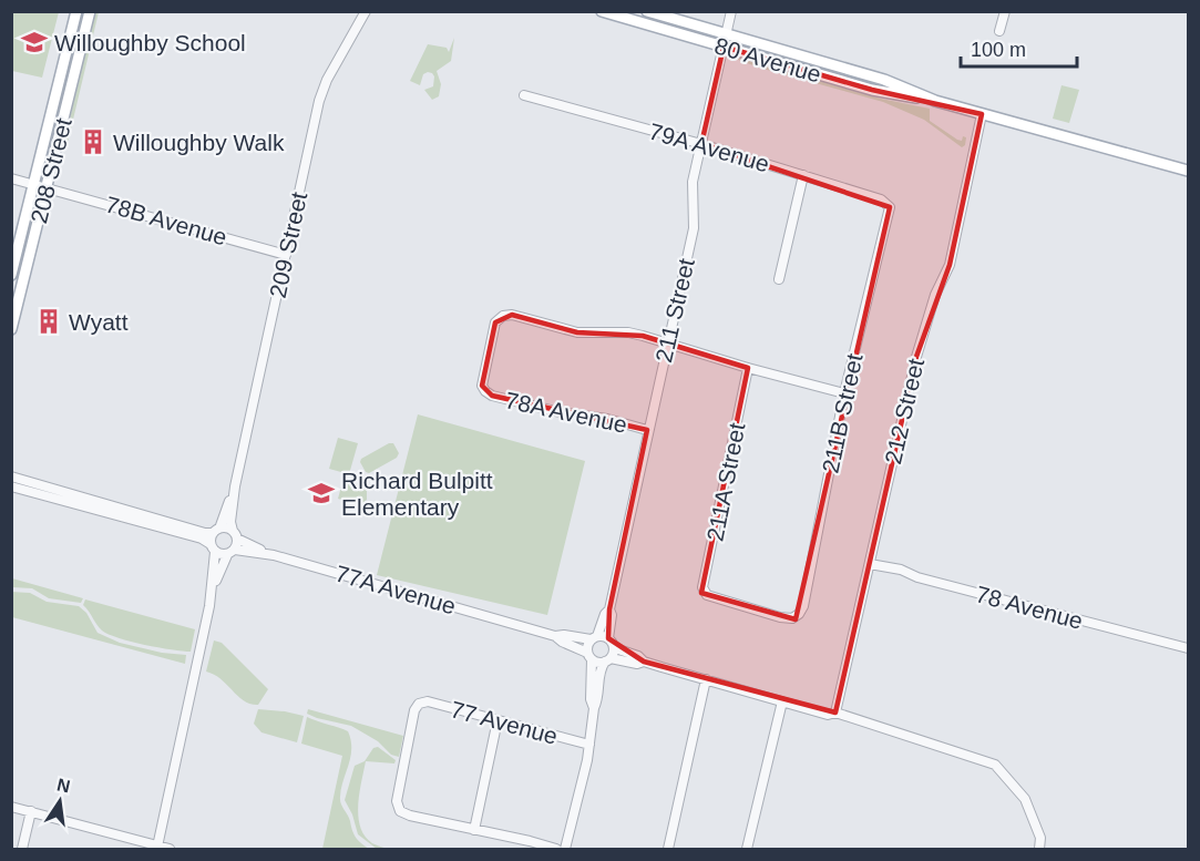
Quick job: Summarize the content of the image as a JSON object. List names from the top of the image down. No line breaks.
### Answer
{"streets":{"main road":["80 Avenue","208 Street"],"street":["79A Avenue","78B Avenue","209 Street","211 Street","212 Street","78A Avenue","211B Street","211A Street","77A Avenue","78 Avenue","77 Avenue"]},"crossings":[["80 Avenue","211 Street"],["80 Avenue","212 Street"],["79A Avenue","211 Street"],["79A Avenue","211B Street"],["208 Street","78B Avenue"],["78B Avenue","209 Street"],["209 Street","77A Avenue"],["211 Street","78A Avenue"],["211 Street","77A Avenue"],["212 Street","78 Avenue"],["211B Street","211A Street"]],"places":{"school or university":["Willoughby School","Richard Bulpitt Elementary"],"building":["Willoughby Walk","Wyatt"]},"scale_bar":"100 m","north":"top"}
